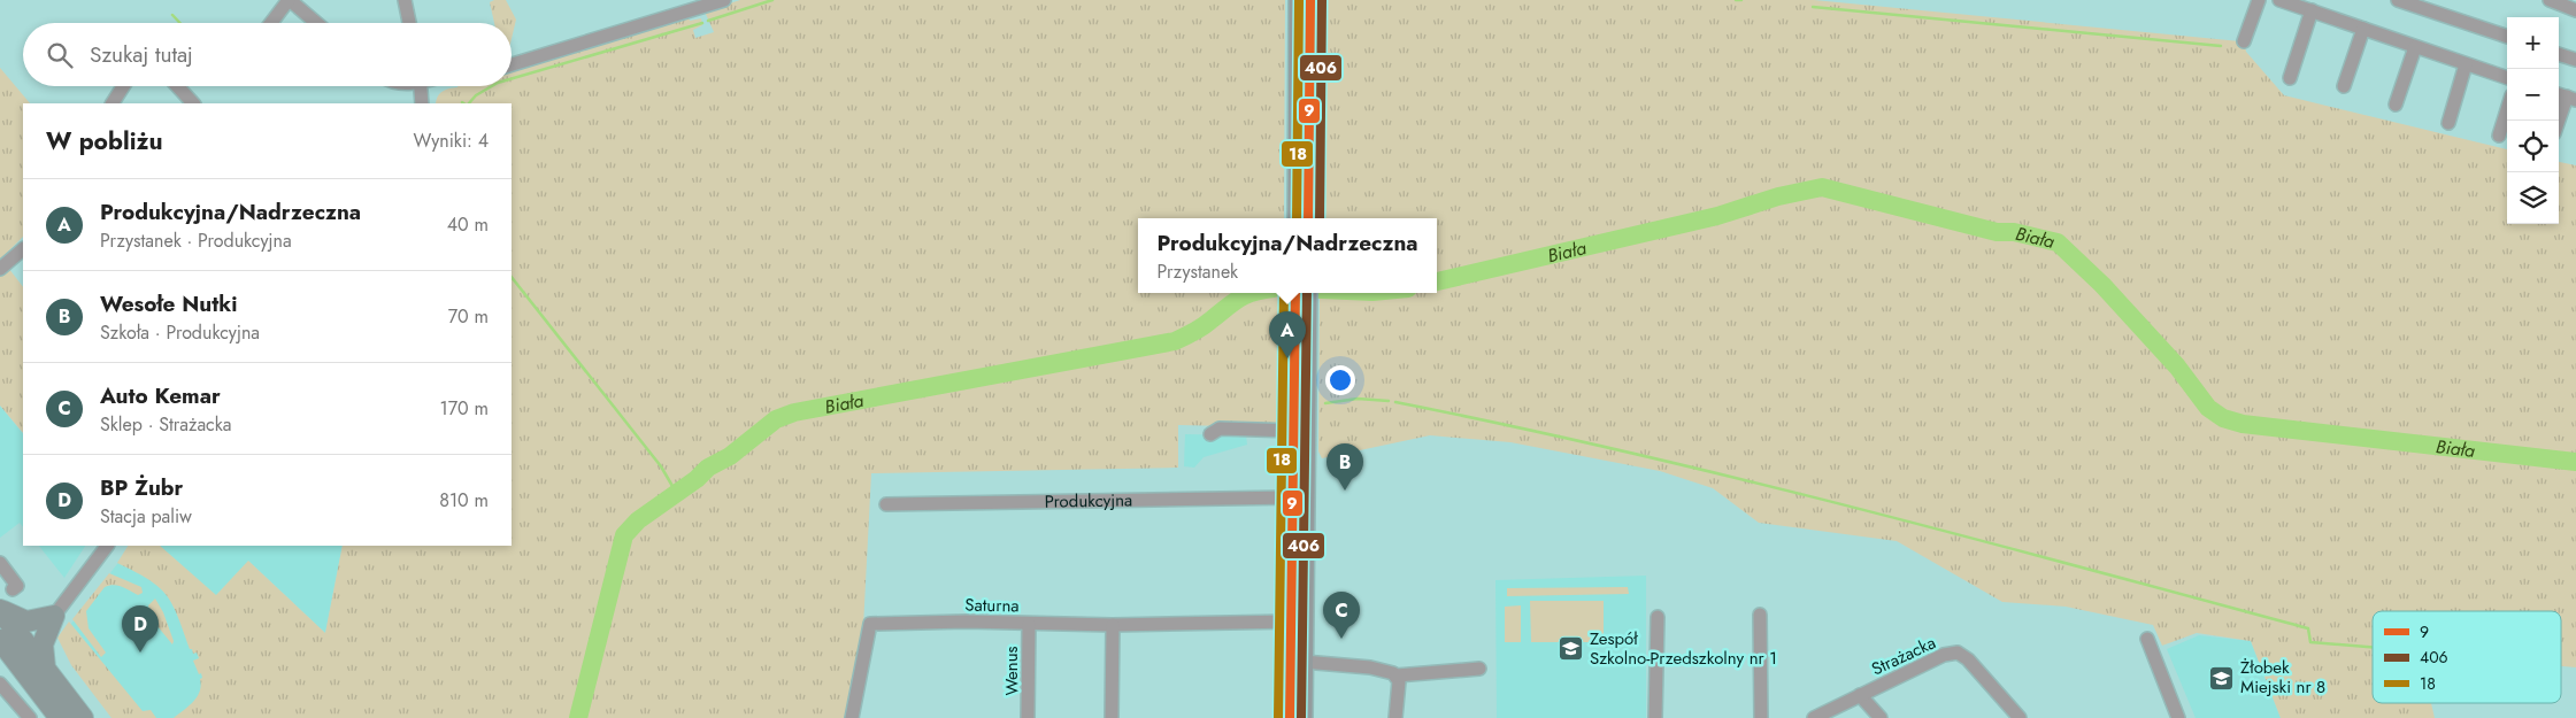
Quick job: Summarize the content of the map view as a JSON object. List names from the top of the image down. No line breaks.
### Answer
{"streets":{"street":["Produkcyjna","Saturna","Strażacka","Wenus"]},"crossings":[["Saturna","Wenus"]],"water":["Biała"],"places":{"school or university":["Zespół Szkolno-Przedszkolny nr 1","Żłobek Miejski nr 8"]},"lines":["transit line 9","transit line 406","transit line 18"],"legend":["9","406","18"],"page":{"map_buttons":["+","−"],"search":"Szukaj tutaj","heading":["W pobliżu","Wyniki: 4"],"list":[{"mark":"A","name":"Produkcyjna/Nadrzeczna","note":"Przystanek · Produkcyjna","value":"40 m"},{"mark":"B","name":"Wesołe Nutki","note":"Szkoła · Produkcyjna","value":"70 m"},{"mark":"C","name":"Auto Kemar","note":"Sklep · Strażacka","value":"170 m"},{"mark":"D","name":"BP Żubr","note":"Stacja paliw","value":"810 m"}],"popup":["Produkcyjna/Nadrzeczna","Przystanek"],"pins":["A","B","C","D"]}}
